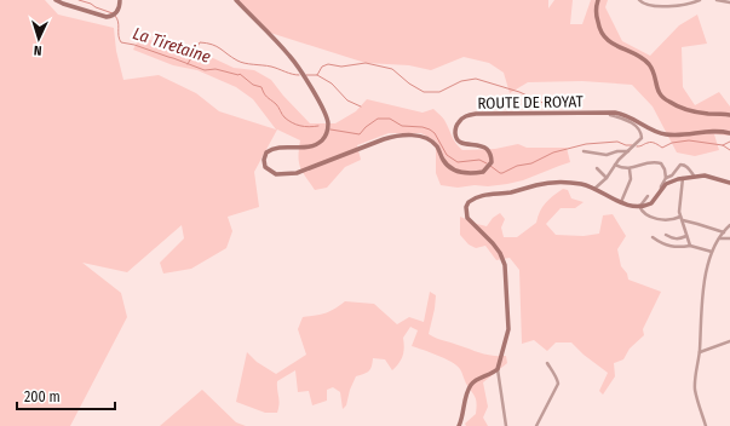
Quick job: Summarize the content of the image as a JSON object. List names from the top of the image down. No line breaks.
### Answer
{"streets":{"main road":["ROUTE DE ROYAT"]},"water":["La Tiretaine"],"scale_bar":"200 m","north":"bottom"}
